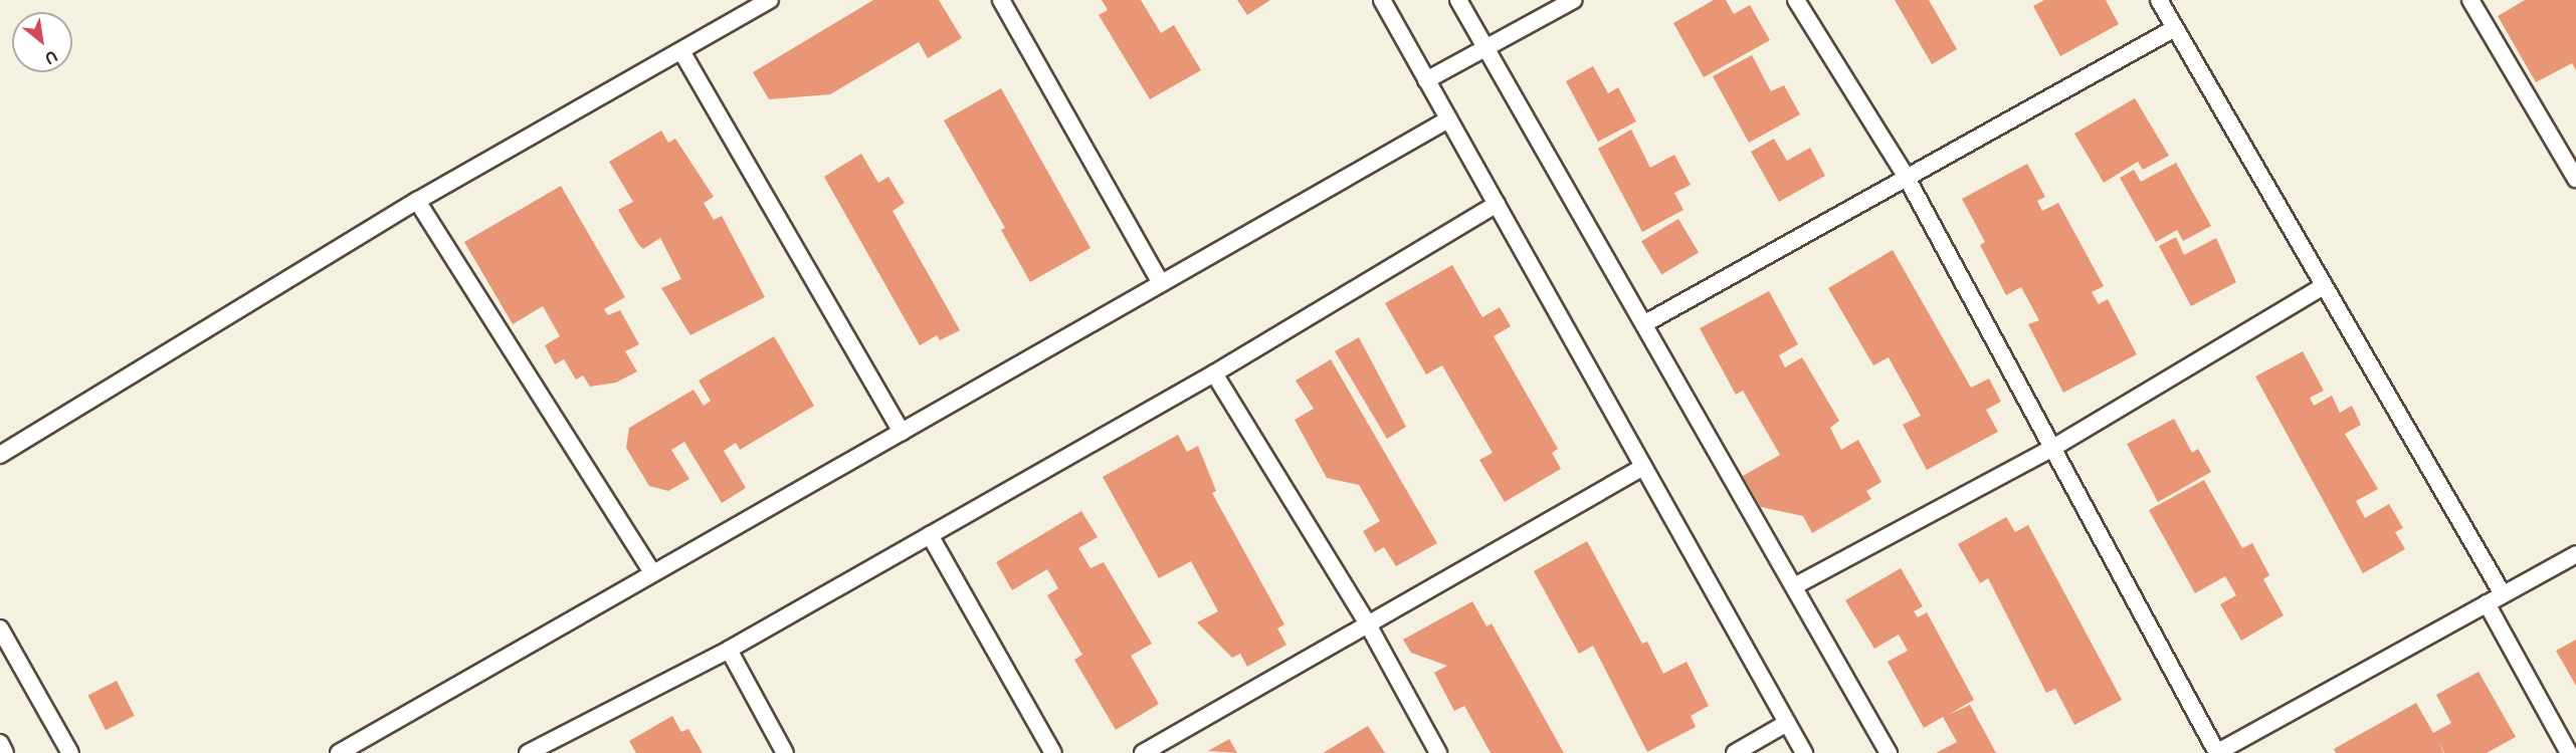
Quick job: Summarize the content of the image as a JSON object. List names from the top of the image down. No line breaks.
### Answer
{"north":"bottom right"}
